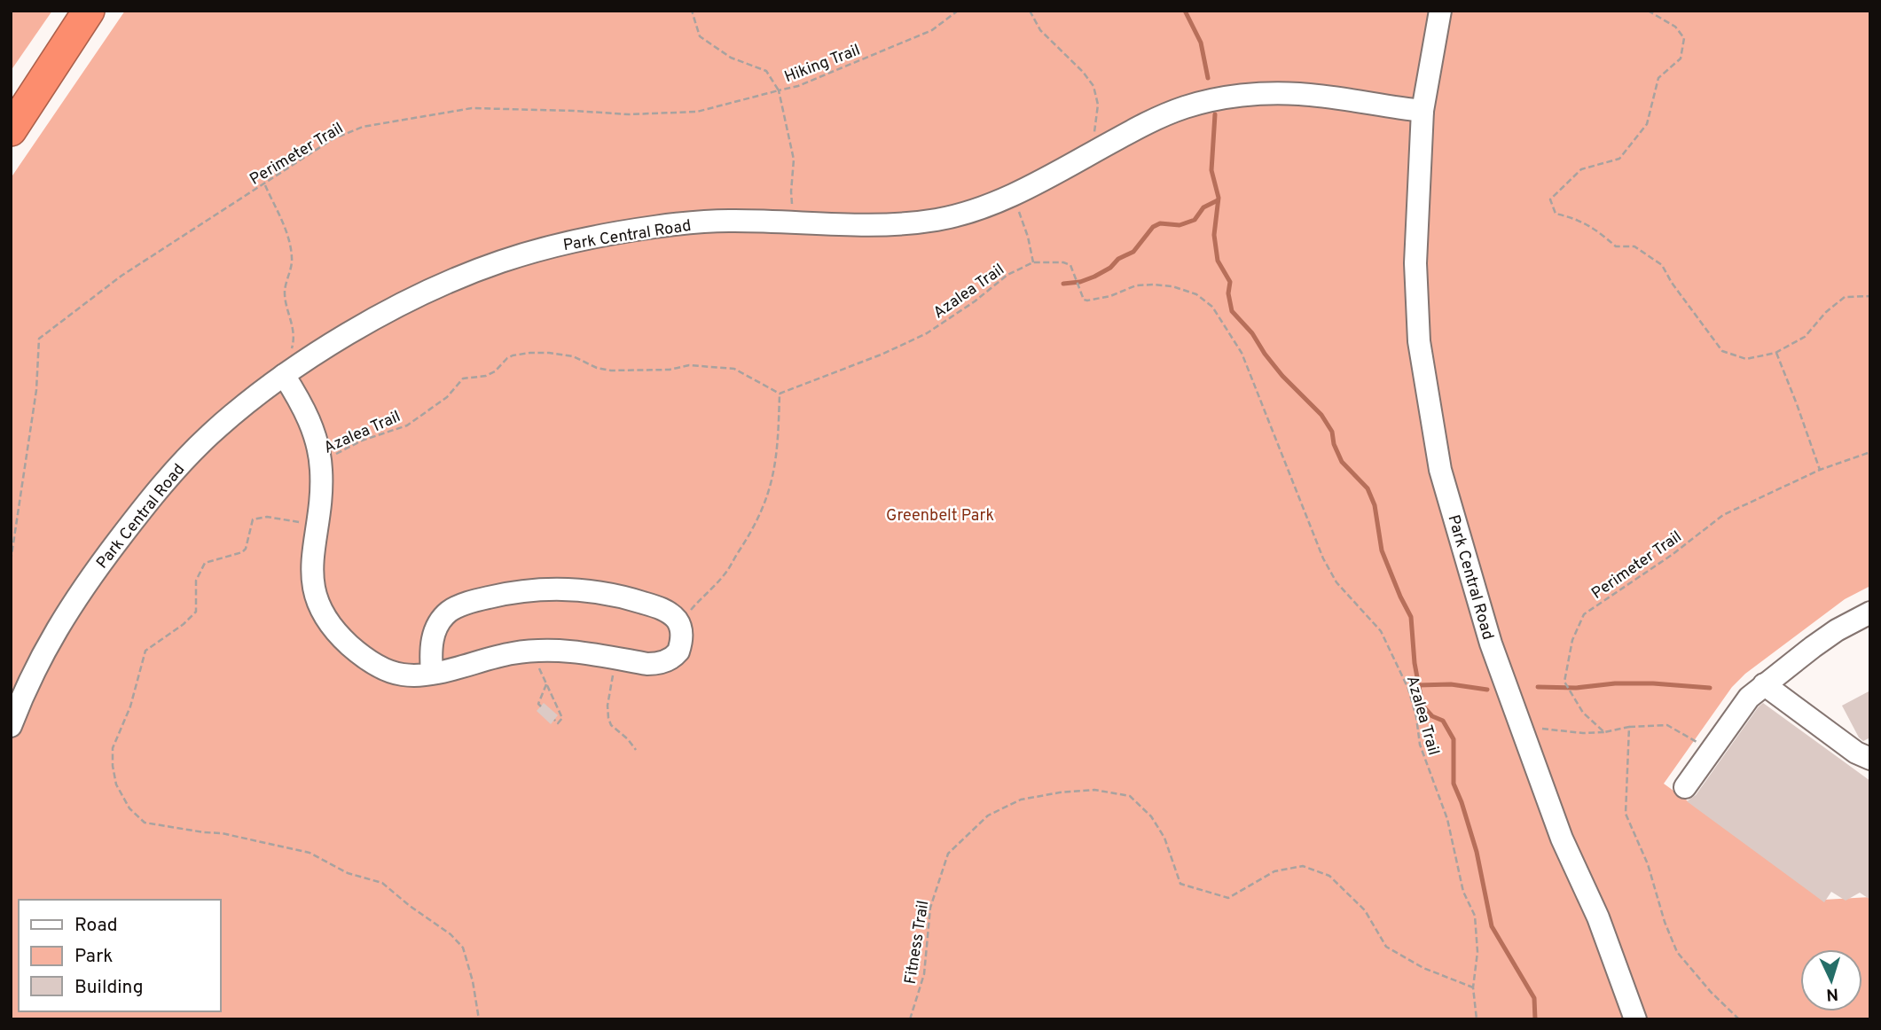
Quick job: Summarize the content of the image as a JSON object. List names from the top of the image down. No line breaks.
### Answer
{"streets":{"street":["Park Central Road"],"path":["Hiking Trail","Perimeter Trail","Azalea Trail","Fitness Trail"]},"crossings":[["Hiking Trail","Perimeter Trail"],["Hiking Trail","Park Central Road"],["Azalea Trail","Fitness Trail"]],"parks":["Greenbelt Park"],"legend":["Road","Park","Building"],"north":"bottom"}
